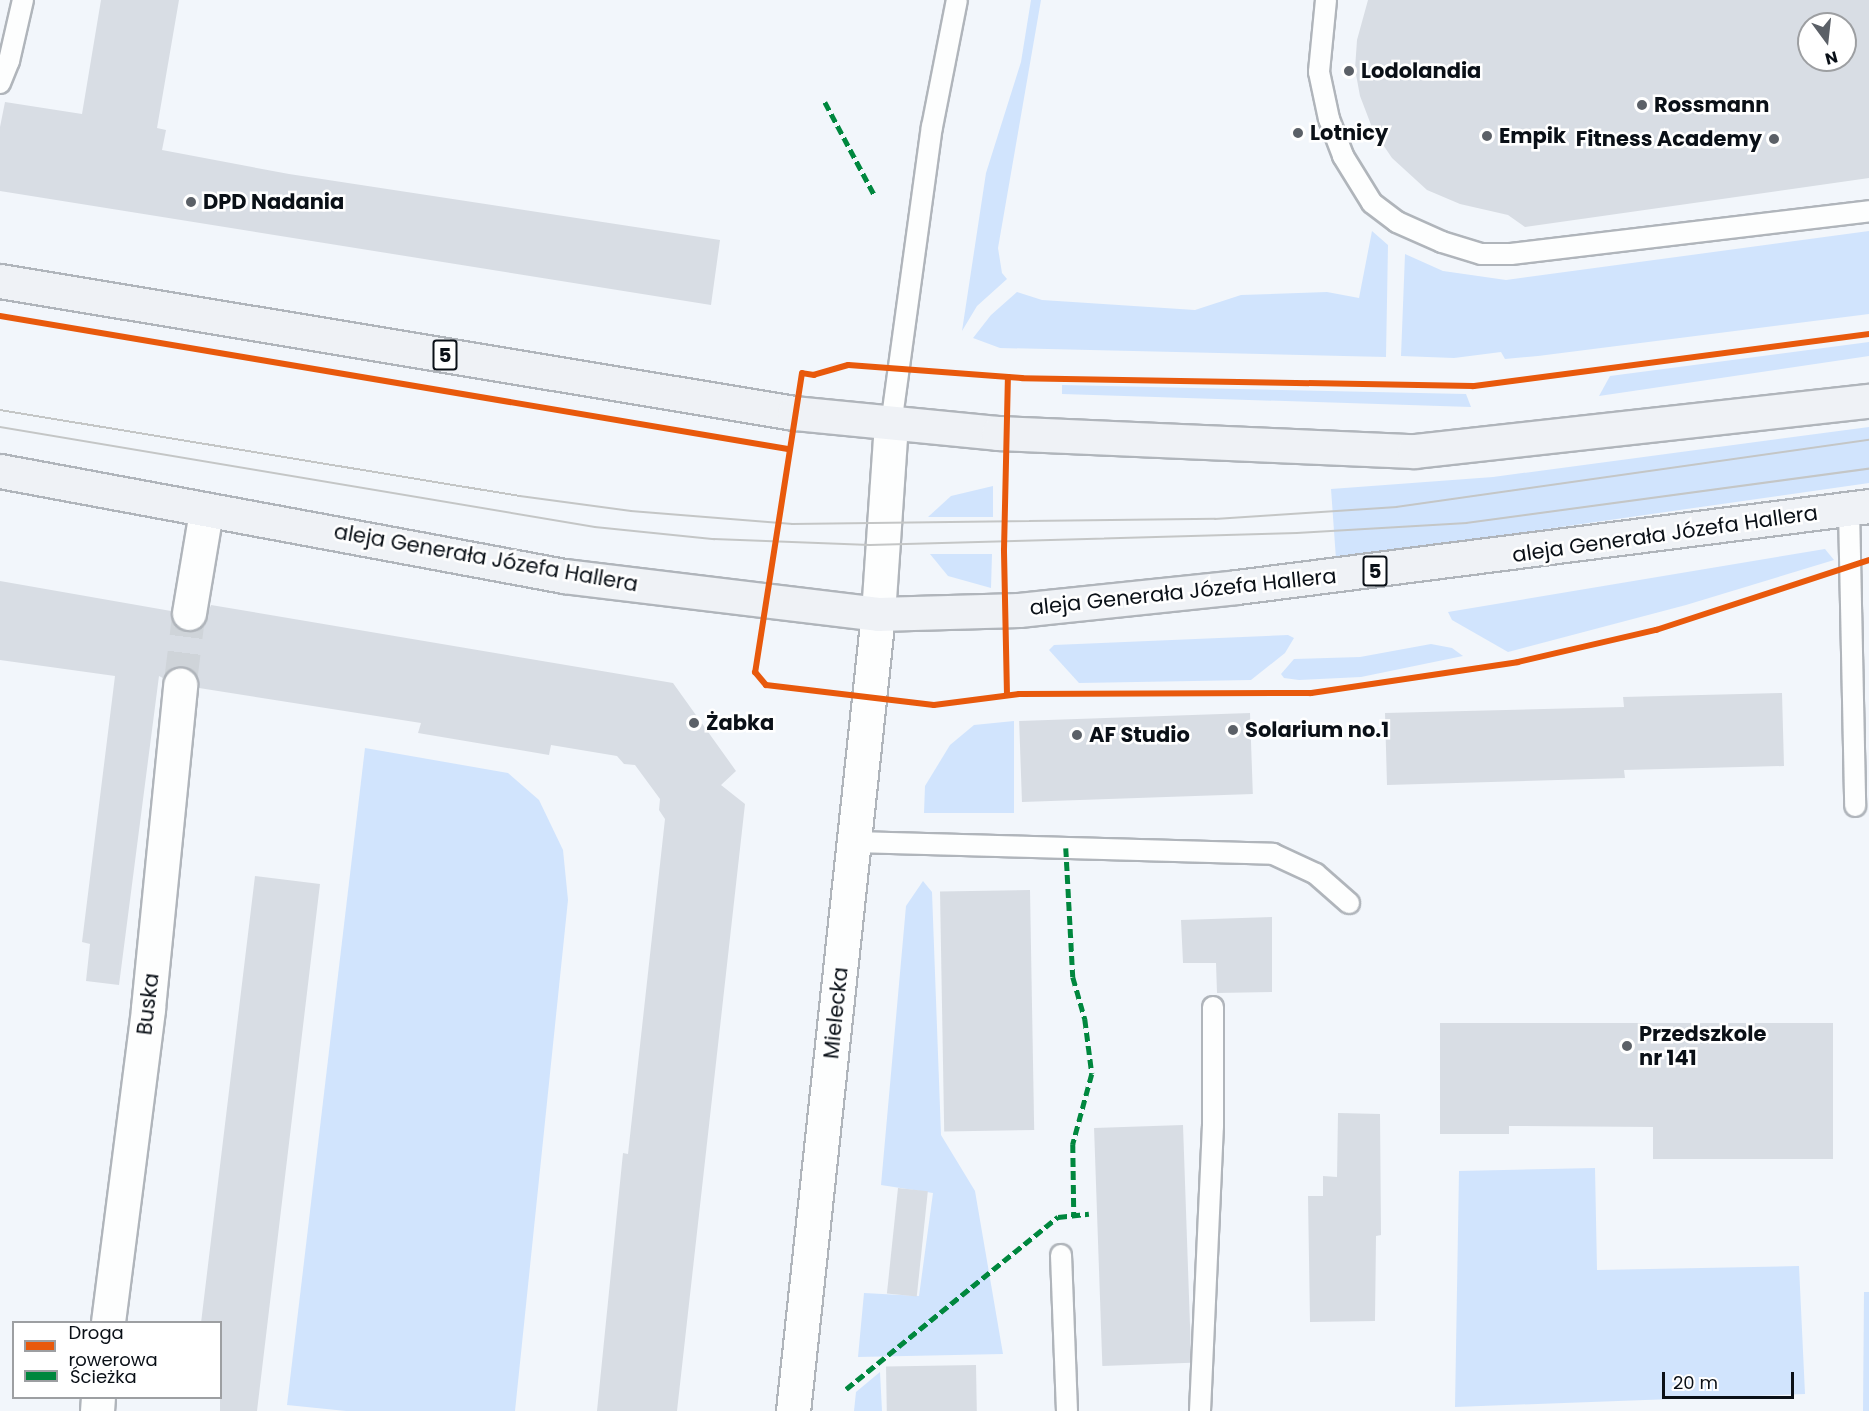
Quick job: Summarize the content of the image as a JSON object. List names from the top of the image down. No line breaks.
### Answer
{"streets":{"main road":["5","aleja Generała Józefa Hallera"],"street":["Buska","Mielecka"]},"crossings":[["5","Mielecka"],["aleja Generała Józefa Hallera","Mielecka"]],"places":["Lodolandia","Rossmann","Lotnicy","Empik","Fitness Academy","DPD Nadania","Żabka","Solarium no.1","AF Studio","Przedszkole nr 141"],"legend":["Droga rowerowa","Ścieżka"],"scale_bar":"20 m","north":"bottom"}
